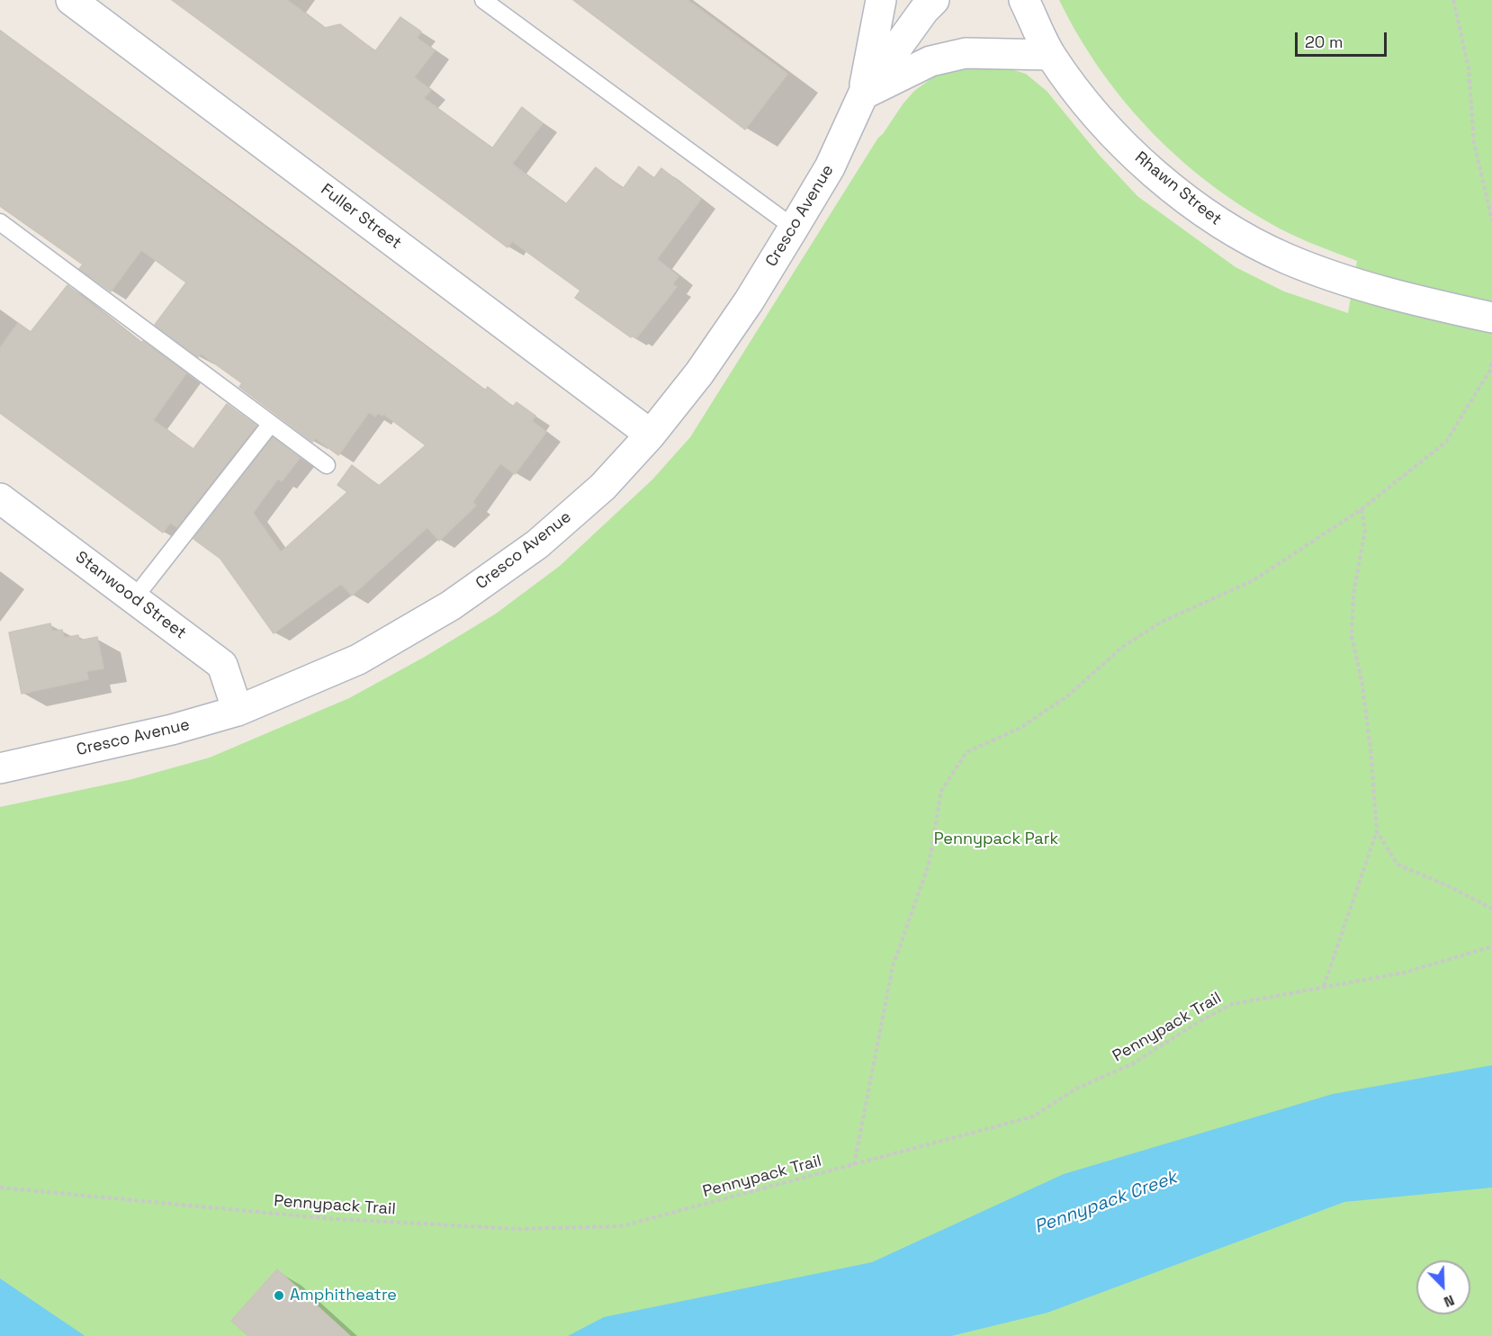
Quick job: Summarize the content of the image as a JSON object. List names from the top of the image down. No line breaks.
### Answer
{"streets":{"street":["Rhawn Street","Cresco Avenue","Fuller Street","Stanwood Street"],"path":["Pennypack Trail"]},"crossings":[["Cresco Avenue","Fuller Street"],["Cresco Avenue","Stanwood Street"]],"water":["Pennypack Creek"],"parks":["Pennypack Park"],"places":["Amphitheatre"],"scale_bar":"20 m","north":"bottom right"}
